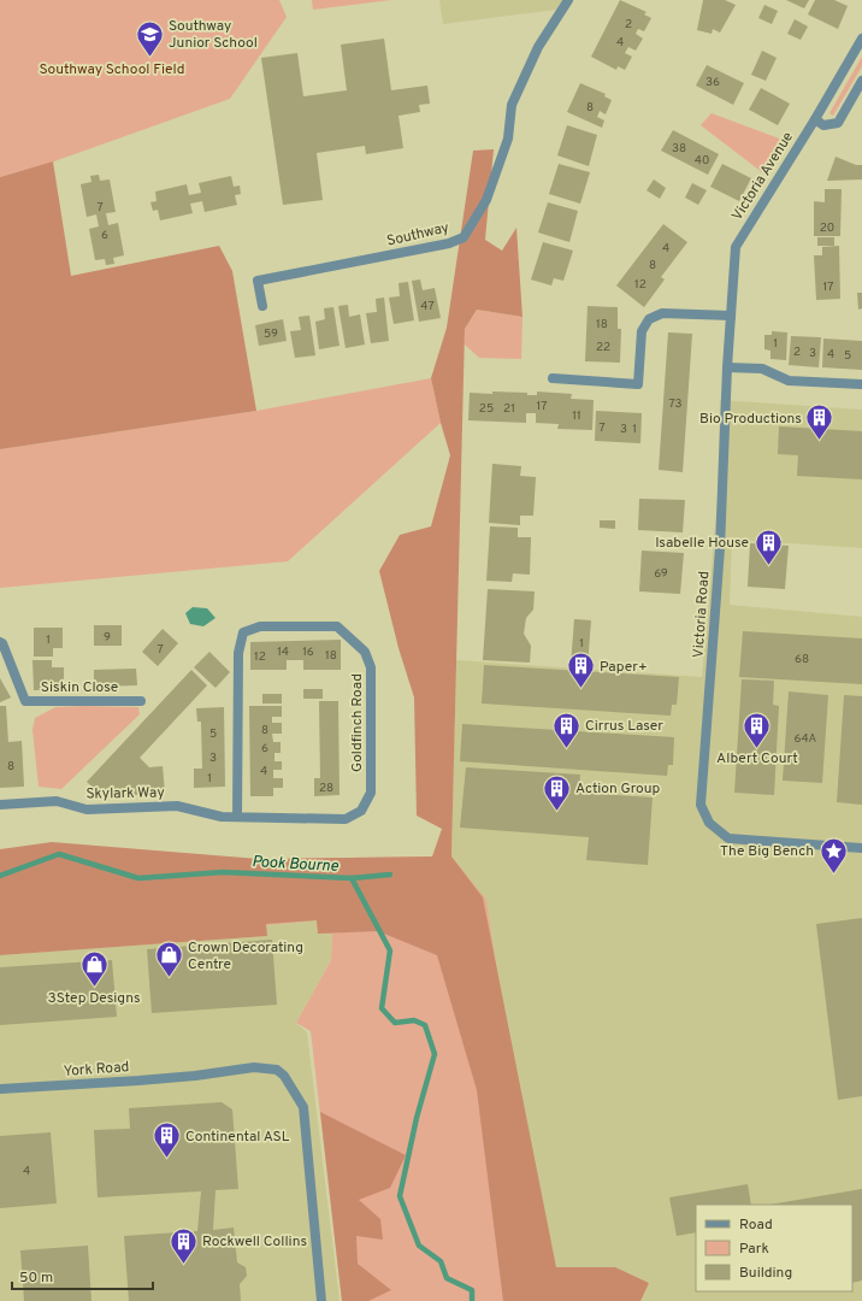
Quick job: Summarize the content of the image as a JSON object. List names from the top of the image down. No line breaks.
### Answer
{"streets":{"street":["Victoria Avenue","Southway","Victoria Road","Siskin Close","Goldfinch Road","Skylark Way","York Road"]},"crossings":[["Victoria Avenue","Victoria Road"],["Goldfinch Road","Skylark Way"]],"water":["Pook Bourne"],"parks":["Southway School Field"],"places":{"school or university":["Southway Junior School"],"building":["Bio Productions","Isabelle House","Paper+","Cirrus Laser","Albert Court","Action Group","Continental ASL","Rockwell Collins"],"place":["The Big Bench"],"shop":["Crown Decorating Centre","3Step Designs"]},"house_numbers":["2","4","36","8","38","40","7","20","6","4","8","12","17","47","18","59","1","22","2","3","4","5","73","17","25","21","11","7","3","1","69","9","1","1","7","14","16","18","12","68","8","5","64A","6","3","8","4","1","28","4"],"legend":["Road","Park","Building"],"scale_bar":"50 m"}
